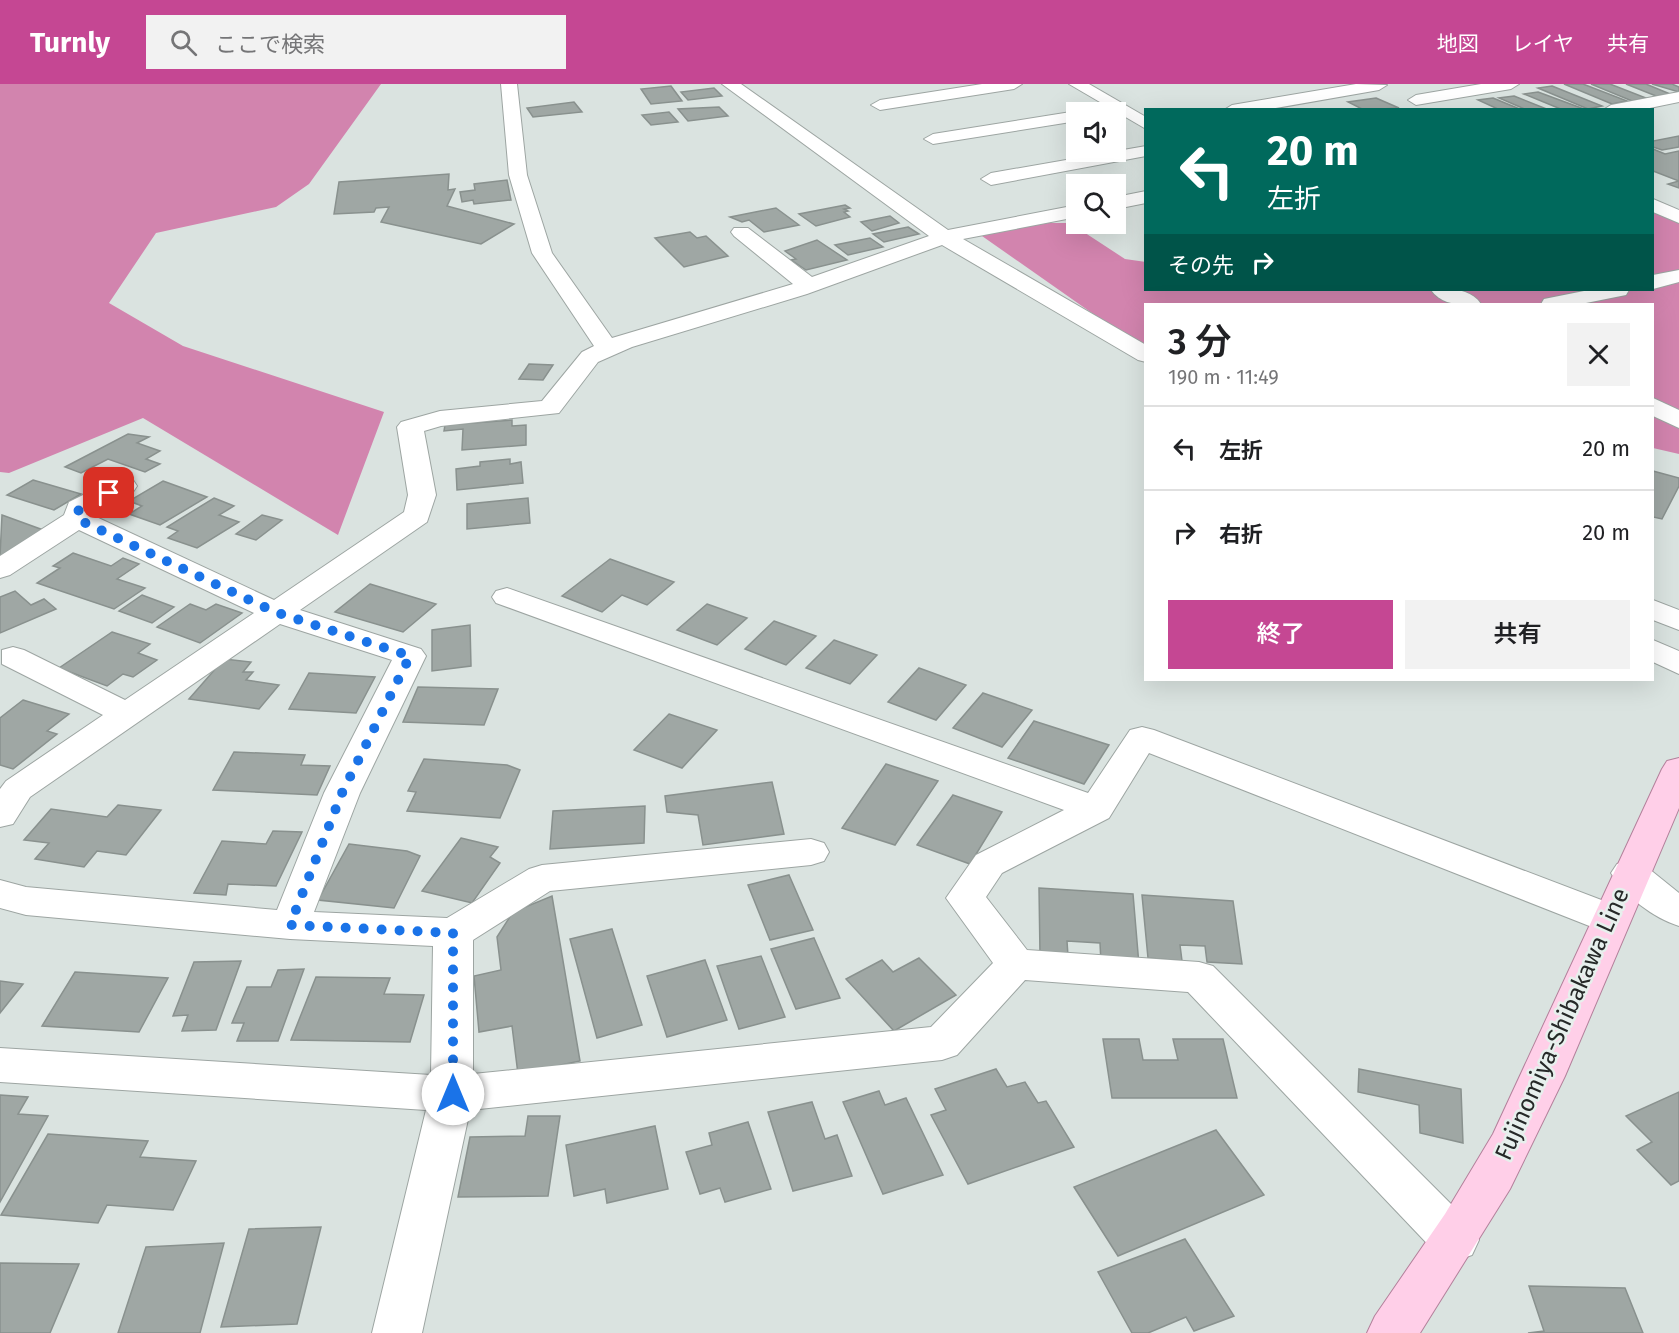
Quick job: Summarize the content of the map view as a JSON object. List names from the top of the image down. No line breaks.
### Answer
{"streets":{"main road":["Fujinomiya-Shibakawa Line"]},"page":{"header":"Turnly","search":"ここで検索","nav":["地図","レイヤ","共有"],"turn":["20 m","左折"],"then":"その先","heading":["3 分","190 m · 11:49"],"list":[{"name":"左折","value":"20 m"},{"name":"右折","value":"20 m"}],"buttons":["終了","共有"]}}
